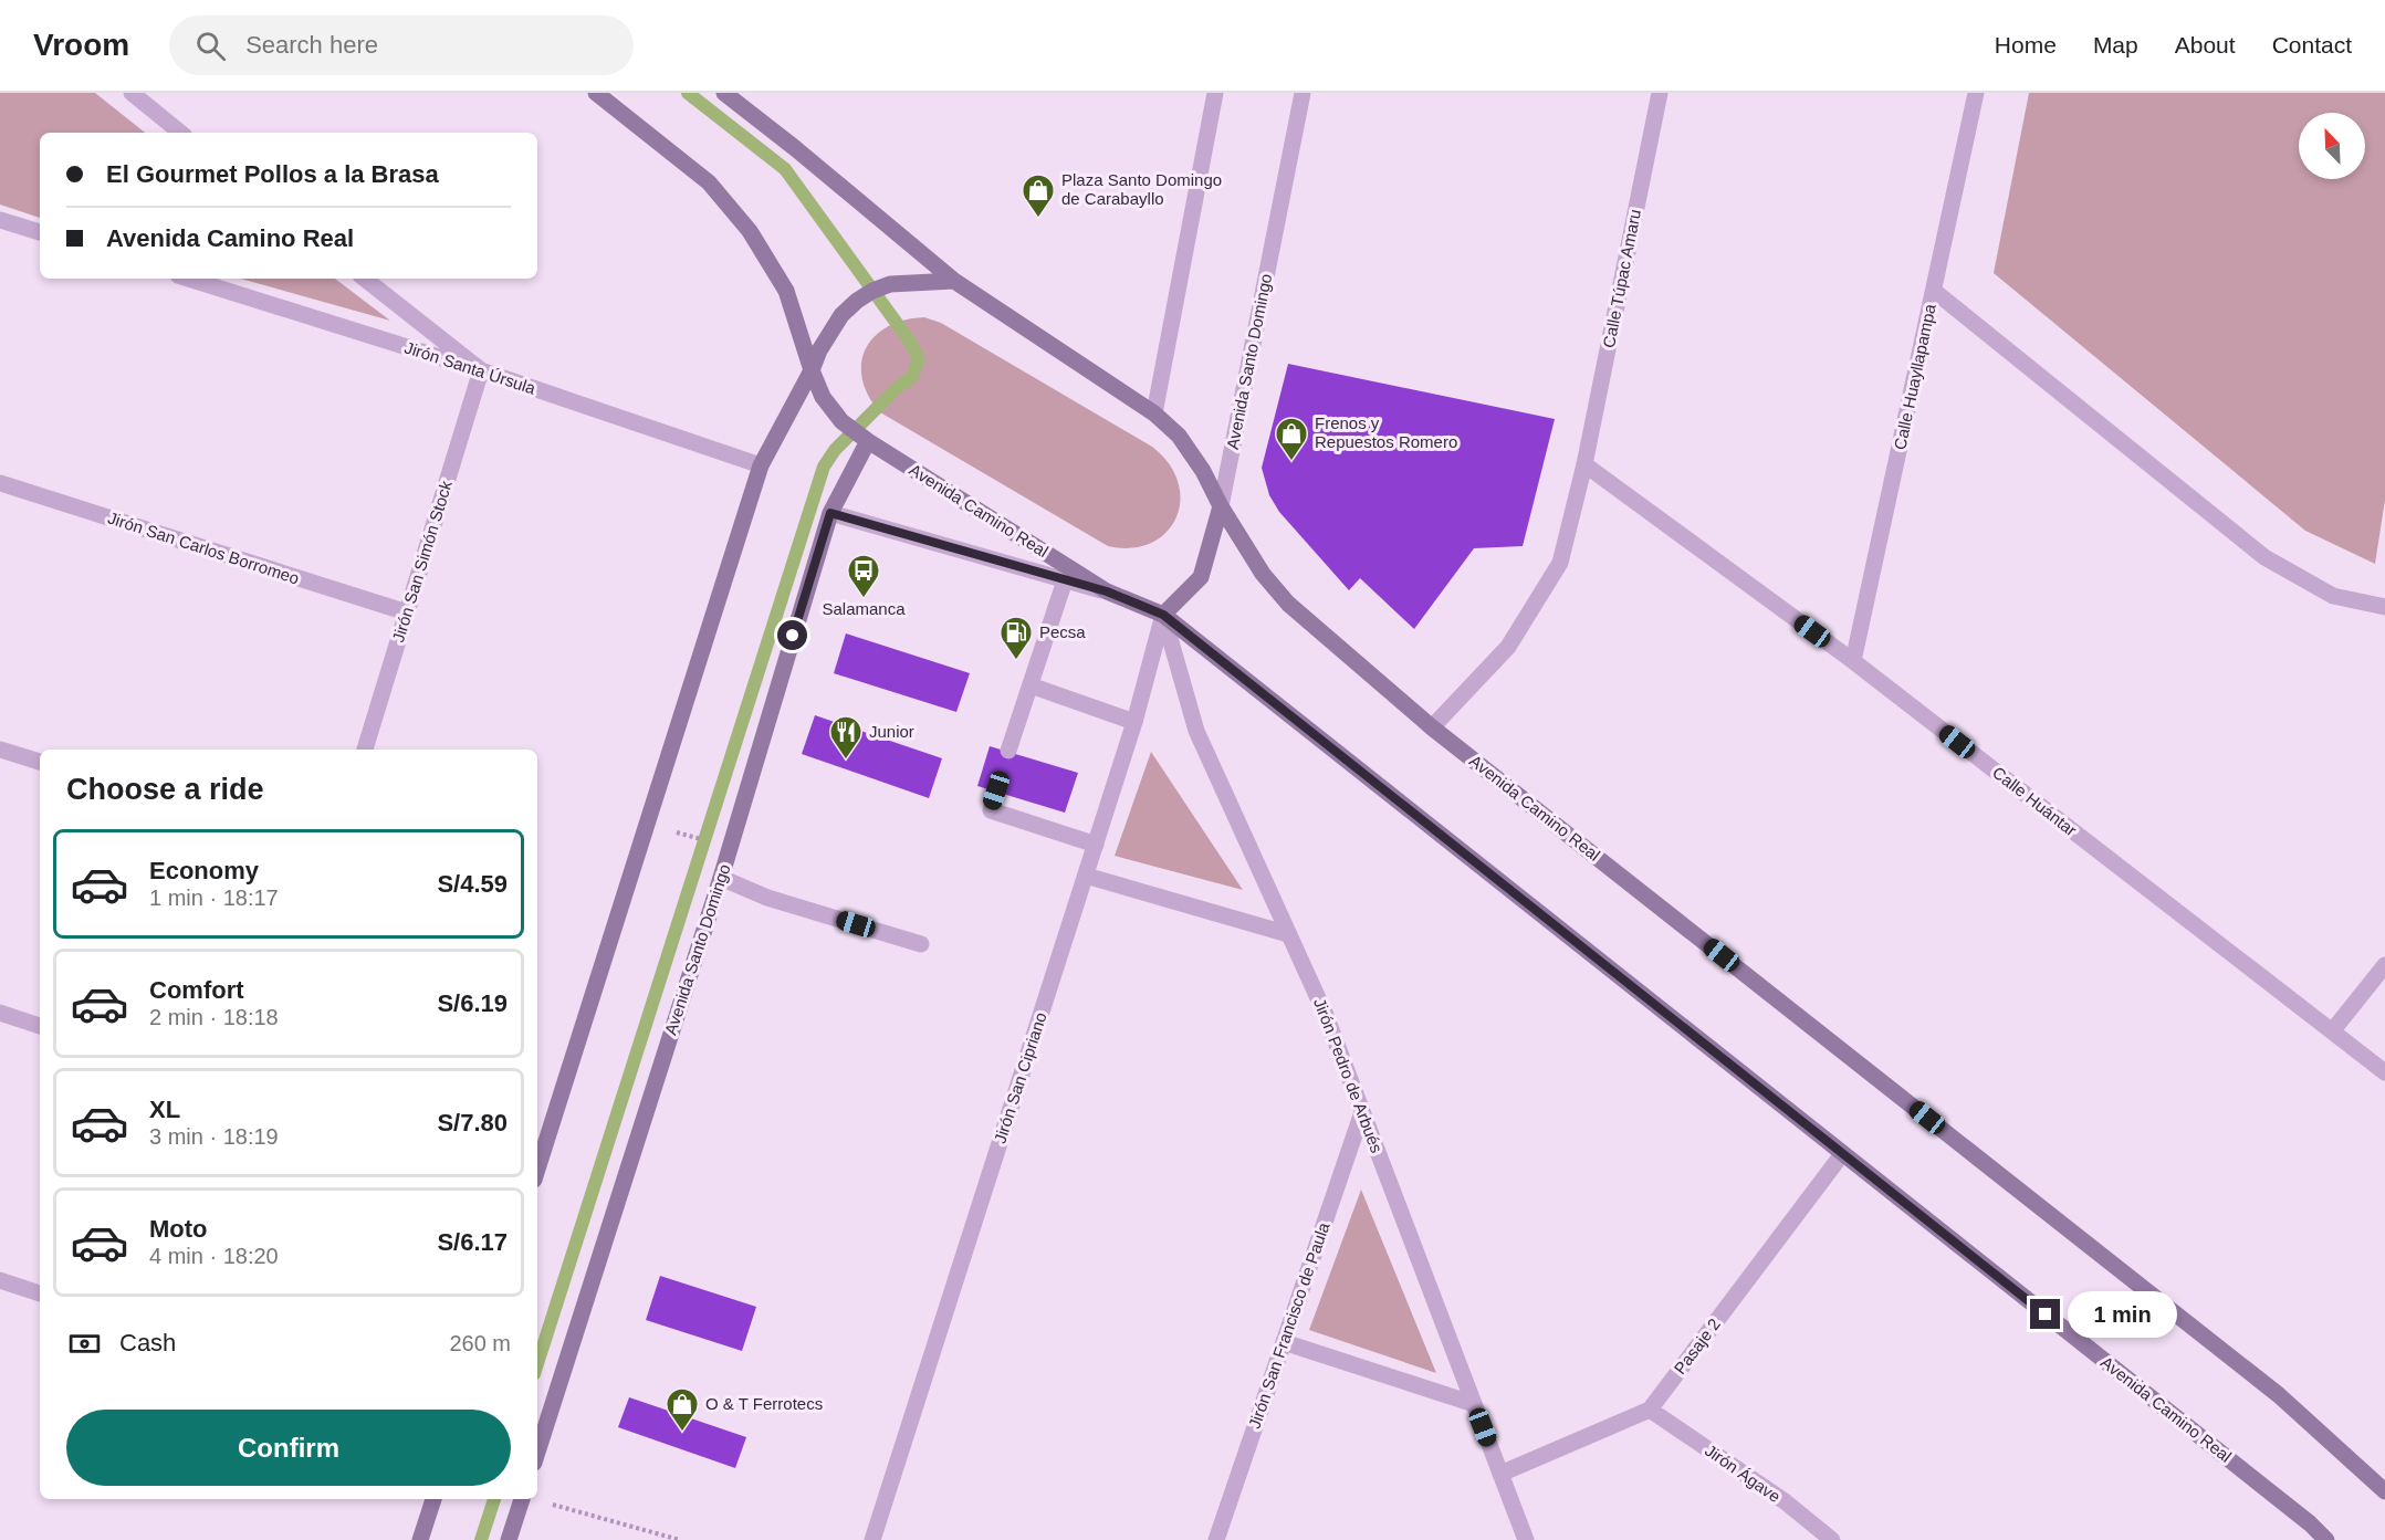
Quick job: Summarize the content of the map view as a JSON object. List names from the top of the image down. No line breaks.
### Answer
{"streets":{"main road":["Avenida Santo Domingo","Avenida Camino Real"],"street":["Calle Túpac Amaru","Jirón Santa Úrsula","Calle Huayllapampa","Jirón San Carlos Borromeo","Jirón San Simón Stock","Calle Huántar","Jirón Pedro de Arbués","Jirón San Cipriano","Jirón San Francisco de Paula","Pasaje 2","Jirón Ágave"]},"crossings":[["Calle Túpac Amaru","Avenida Camino Real"],["Calle Túpac Amaru","Calle Huántar"],["Avenida Santo Domingo","Avenida Camino Real"],["Avenida Santo Domingo","Jirón Pedro de Arbués"],["Avenida Santo Domingo","Jirón San Cipriano"],["Jirón Santa Úrsula","Jirón San Simón Stock"],["Calle Huayllapampa","Calle Huántar"],["Avenida Camino Real","Jirón Pedro de Arbués"],["Avenida Camino Real","Jirón San Cipriano"],["Avenida Camino Real","Pasaje 2"],["Jirón San Carlos Borromeo","Jirón San Simón Stock"],["Jirón Pedro de Arbués","Jirón San Cipriano"],["Jirón Pedro de Arbués","Jirón San Francisco de Paula"],["Jirón Pedro de Arbués","Pasaje 2"],["Pasaje 2","Jirón Ágave"]],"places":{"shop":["Plaza Santo Domingo de Carabayllo","Frenos y Repuestos Romero","O & T Ferrotecs"],"bus stop":["Salamanca"],"fuel station":["Pecsa"],"restaurant":["Junior"]},"north":"top left","page":{"header":"Vroom","search":"Search here","nav":["Home","Map","About","Contact"],"banner":["El Gourmet Pollos a la Brasa","Avenida Camino Real"],"heading":"Choose a ride","list":[{"name":"Economy","note":"1 min · 18:17","value":"S/4.59"},{"name":"Comfort","note":"2 min · 18:18","value":"S/6.19"},{"name":"XL","note":"3 min · 18:19","value":"S/7.80"},{"name":"Moto","note":"4 min · 18:20","value":"S/6.17"}],"bubble":"1 min","pay":["Cash","260 m"],"buttons":"Confirm"}}
